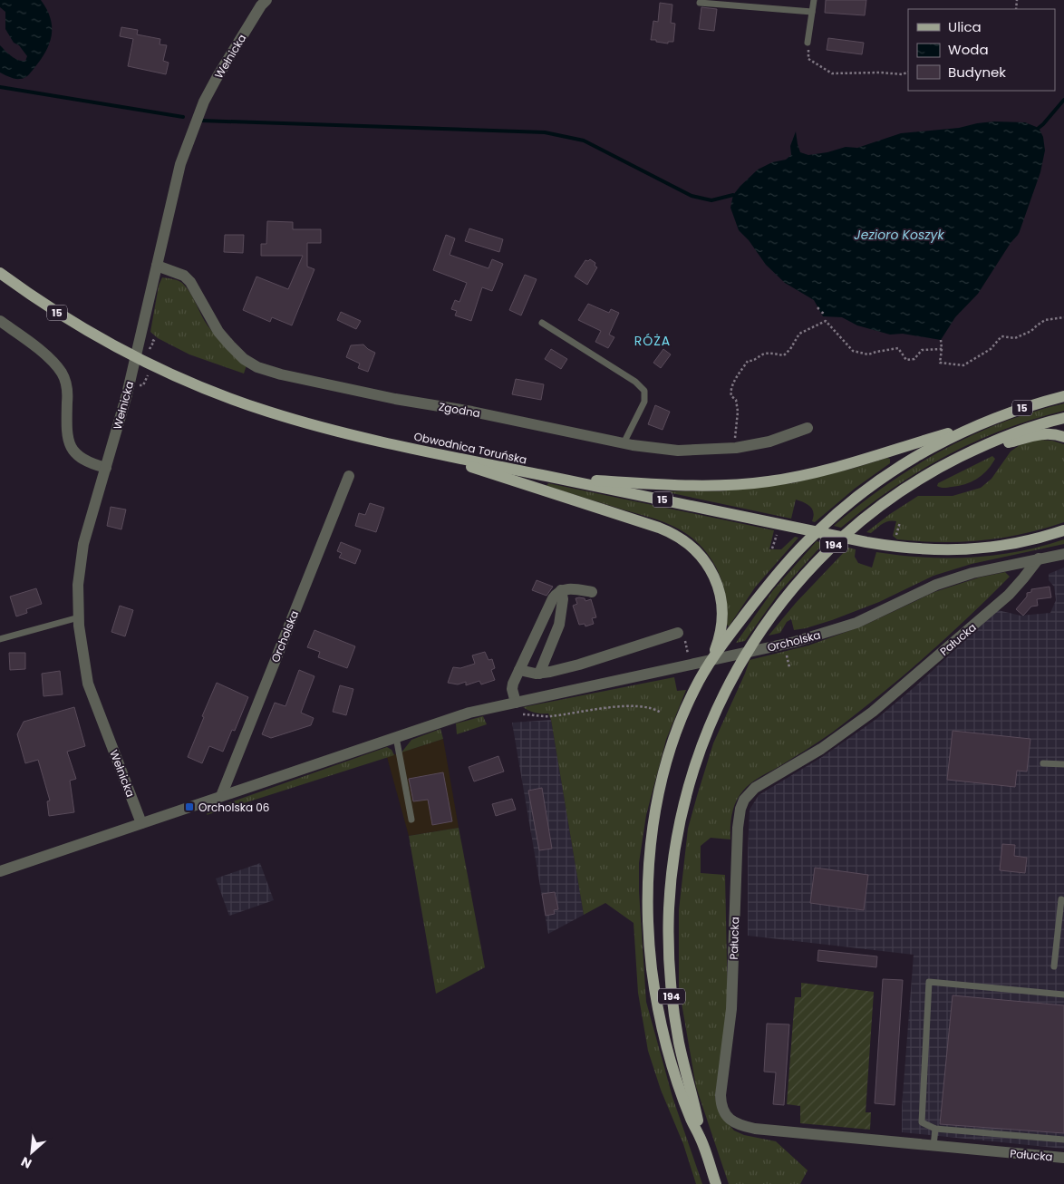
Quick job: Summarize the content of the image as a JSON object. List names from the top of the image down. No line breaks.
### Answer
{"streets":{"main road":["15","Obwodnica Toruńska","194"],"street":["Wełnicka","Zgodna","Orcholska","Pałucka"]},"crossings":[["Wełnicka","Zgodna"],["Wełnicka","Orcholska"],["15","Obwodnica Toruńska"],["15","194"],["194","Orcholska"],["Orcholska","Pałucka"]],"districts":["RÓŻA"],"water":["Jezioro Koszyk"],"places":{"transit":["Orcholska 06"]},"legend":["Ulica","Woda","Budynek"],"north":"bottom left"}
